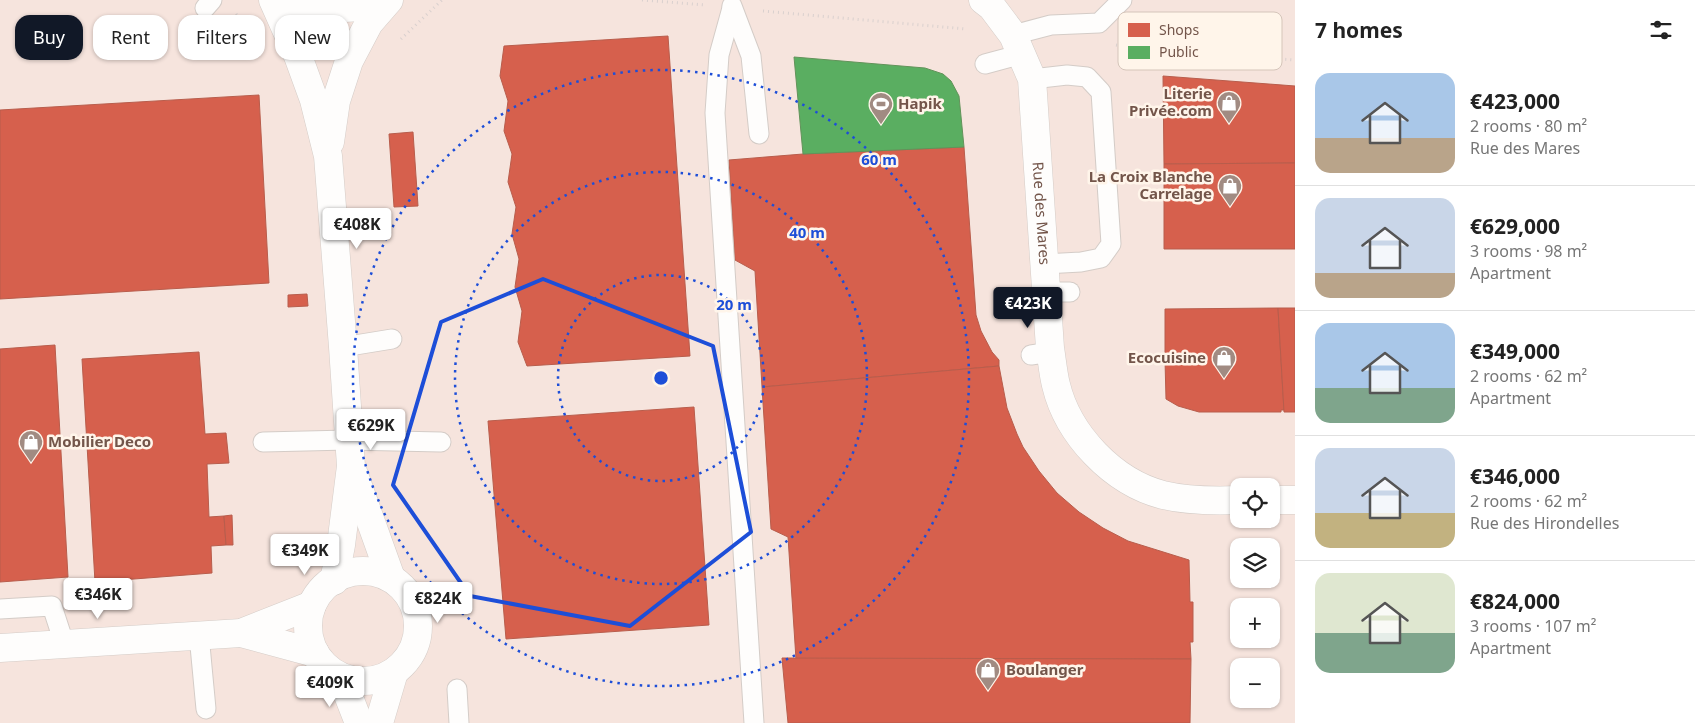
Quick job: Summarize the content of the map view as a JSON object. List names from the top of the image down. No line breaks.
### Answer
{"streets":{"street":["Rue des Mares"]},"places":{"shop":["Literie Privée.com","La Croix Blanche Carrelage","Ecocuisine","Mobilier Deco","Boulanger"],"sports":["Hapik"]},"legend":["Shops","Public"],"page":{"heading":"7 homes","chip":["Buy","Rent","Filters","New"],"list":[{"name":"€423,000","note":"2 rooms · 80 m² · Rue des Mares"},{"name":"€629,000","note":"3 rooms · 98 m² · Apartment"},{"name":"€349,000","note":"2 rooms · 62 m² · Apartment"},{"name":"€346,000","note":"2 rooms · 62 m² · Rue des Hirondelles"},{"name":"€824,000","note":"3 rooms · 107 m² · Apartment"}],"price":["€408K","€423K","€629K","€349K","€346K","€824K","€409K"],"map_buttons":["+","−"]},"rings":["60 m","40 m","20 m"]}
